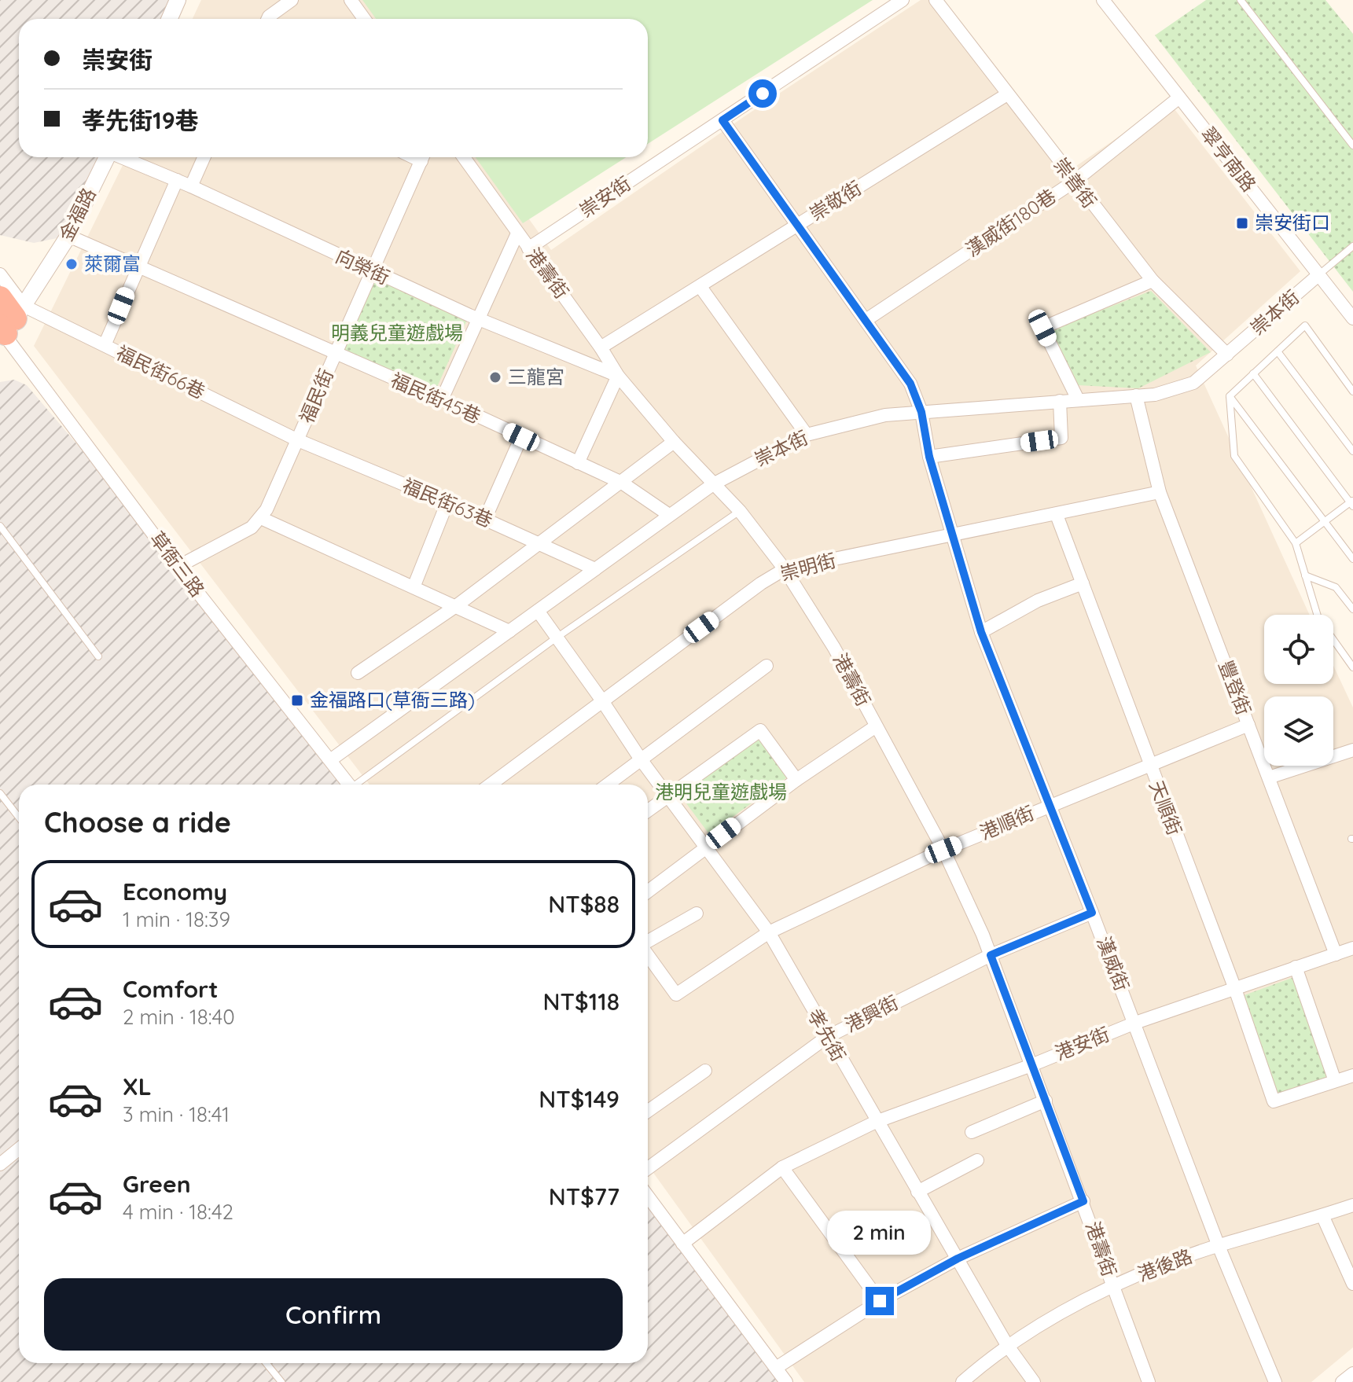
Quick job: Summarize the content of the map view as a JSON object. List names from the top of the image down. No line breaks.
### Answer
{"streets":{"street":["翠亨南路","崇善街","崇安街","崇敬街","金福路","漢威街180巷","向榮街","港壽街","崇本街","福民街66巷","福民街","福民街45巷","福民街63巷","草衙三路","崇明街","豐登街","天順街","港順街","漢威街","港興街","孝先街","港安街","港後路"]},"crossings":[["翠亨南路","漢威街180巷"],["翠亨南路","崇本街"],["崇善街","崇敬街"],["崇善街","漢威街180巷"],["崇善街","崇本街"],["崇安街","港壽街"],["崇安街","漢威街"],["崇敬街","港壽街"],["崇敬街","漢威街"],["金福路","福民街66巷"],["金福路","福民街45巷"],["金福路","草衙三路"],["漢威街180巷","漢威街"],["向榮街","港壽街"],["向榮街","福民街"],["港壽街","崇本街"],["港壽街","崇明街"],["港壽街","港順街"],["港壽街","港興街"],["港壽街","港安街"],["港壽街","港後路"],["崇本街","福民街45巷"],["崇本街","福民街63巷"],["崇本街","草衙三路"],["崇本街","豐登街"],["崇本街","漢威街"],["崇本街","孝先街"],["福民街66巷","福民街"],["福民街66巷","福民街63巷"],["福民街66巷","草衙三路"],["福民街","福民街45巷"],["福民街","福民街63巷"],["福民街","草衙三路"],["崇明街","豐登街"],["崇明街","天順街"],["崇明街","漢威街"],["崇明街","孝先街"],["豐登街","港順街"],["豐登街","港安街"],["天順街","港順街"],["天順街","港安街"],["港順街","漢威街"],["港順街","孝先街"],["漢威街","港興街"],["漢威街","港安街"],["漢威街","港後路"],["港興街","孝先街"],["孝先街","港安街"],["孝先街","港後路"]],"parks":["明義兒童遊戲場","港明兒童遊戲場"],"places":{"transit":["崇安街口","金福路口(草衙三路)"],"other":["萊爾富","三龍宮"]},"page":{"banner":["崇安街","孝先街19巷"],"heading":"Choose a ride","list":[{"name":"Economy","note":"1 min · 18:39","value":"NT$88"},{"name":"Comfort","note":"2 min · 18:40","value":"NT$118"},{"name":"XL","note":"3 min · 18:41","value":"NT$149"},{"name":"Green","note":"4 min · 18:42","value":"NT$77"}],"bubble":"2 min","buttons":"Confirm"}}
